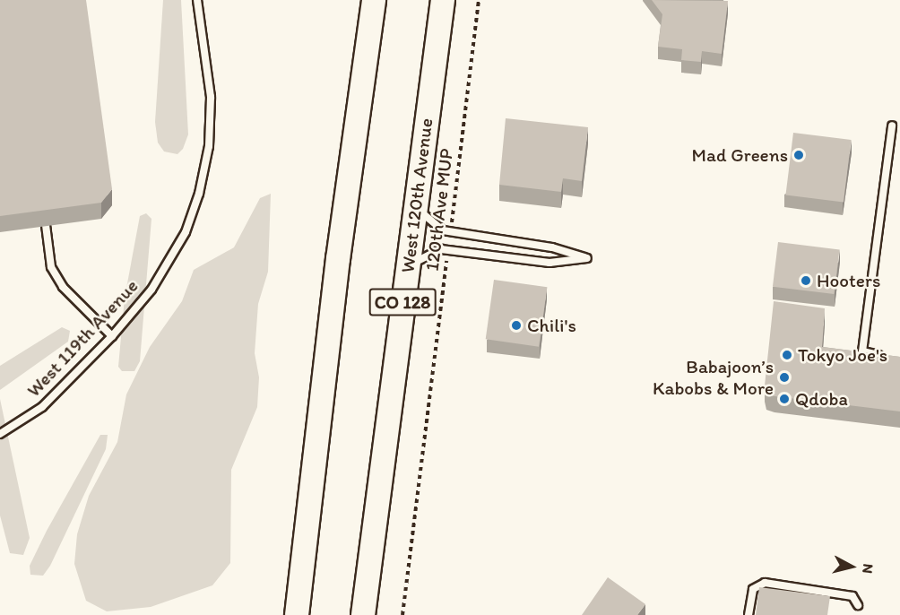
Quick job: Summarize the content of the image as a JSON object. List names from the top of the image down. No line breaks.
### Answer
{"streets":{"main road":["West 120th Avenue","CO 128"],"lane":["West 119th Avenue"],"path":["120th Ave MUP"]},"places":["Mad Greens","Hooters","Chili's","Tokyo Joe's","Babajoon’s Kabobs & More","Qdoba"],"north":"right"}
